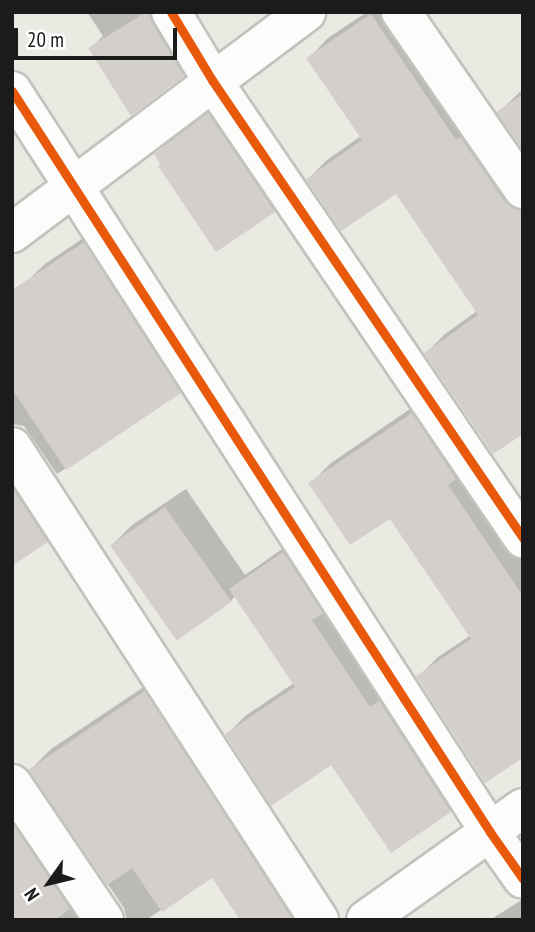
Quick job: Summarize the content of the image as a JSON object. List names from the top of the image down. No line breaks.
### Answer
{"scale_bar":"20 m","north":"bottom left"}
